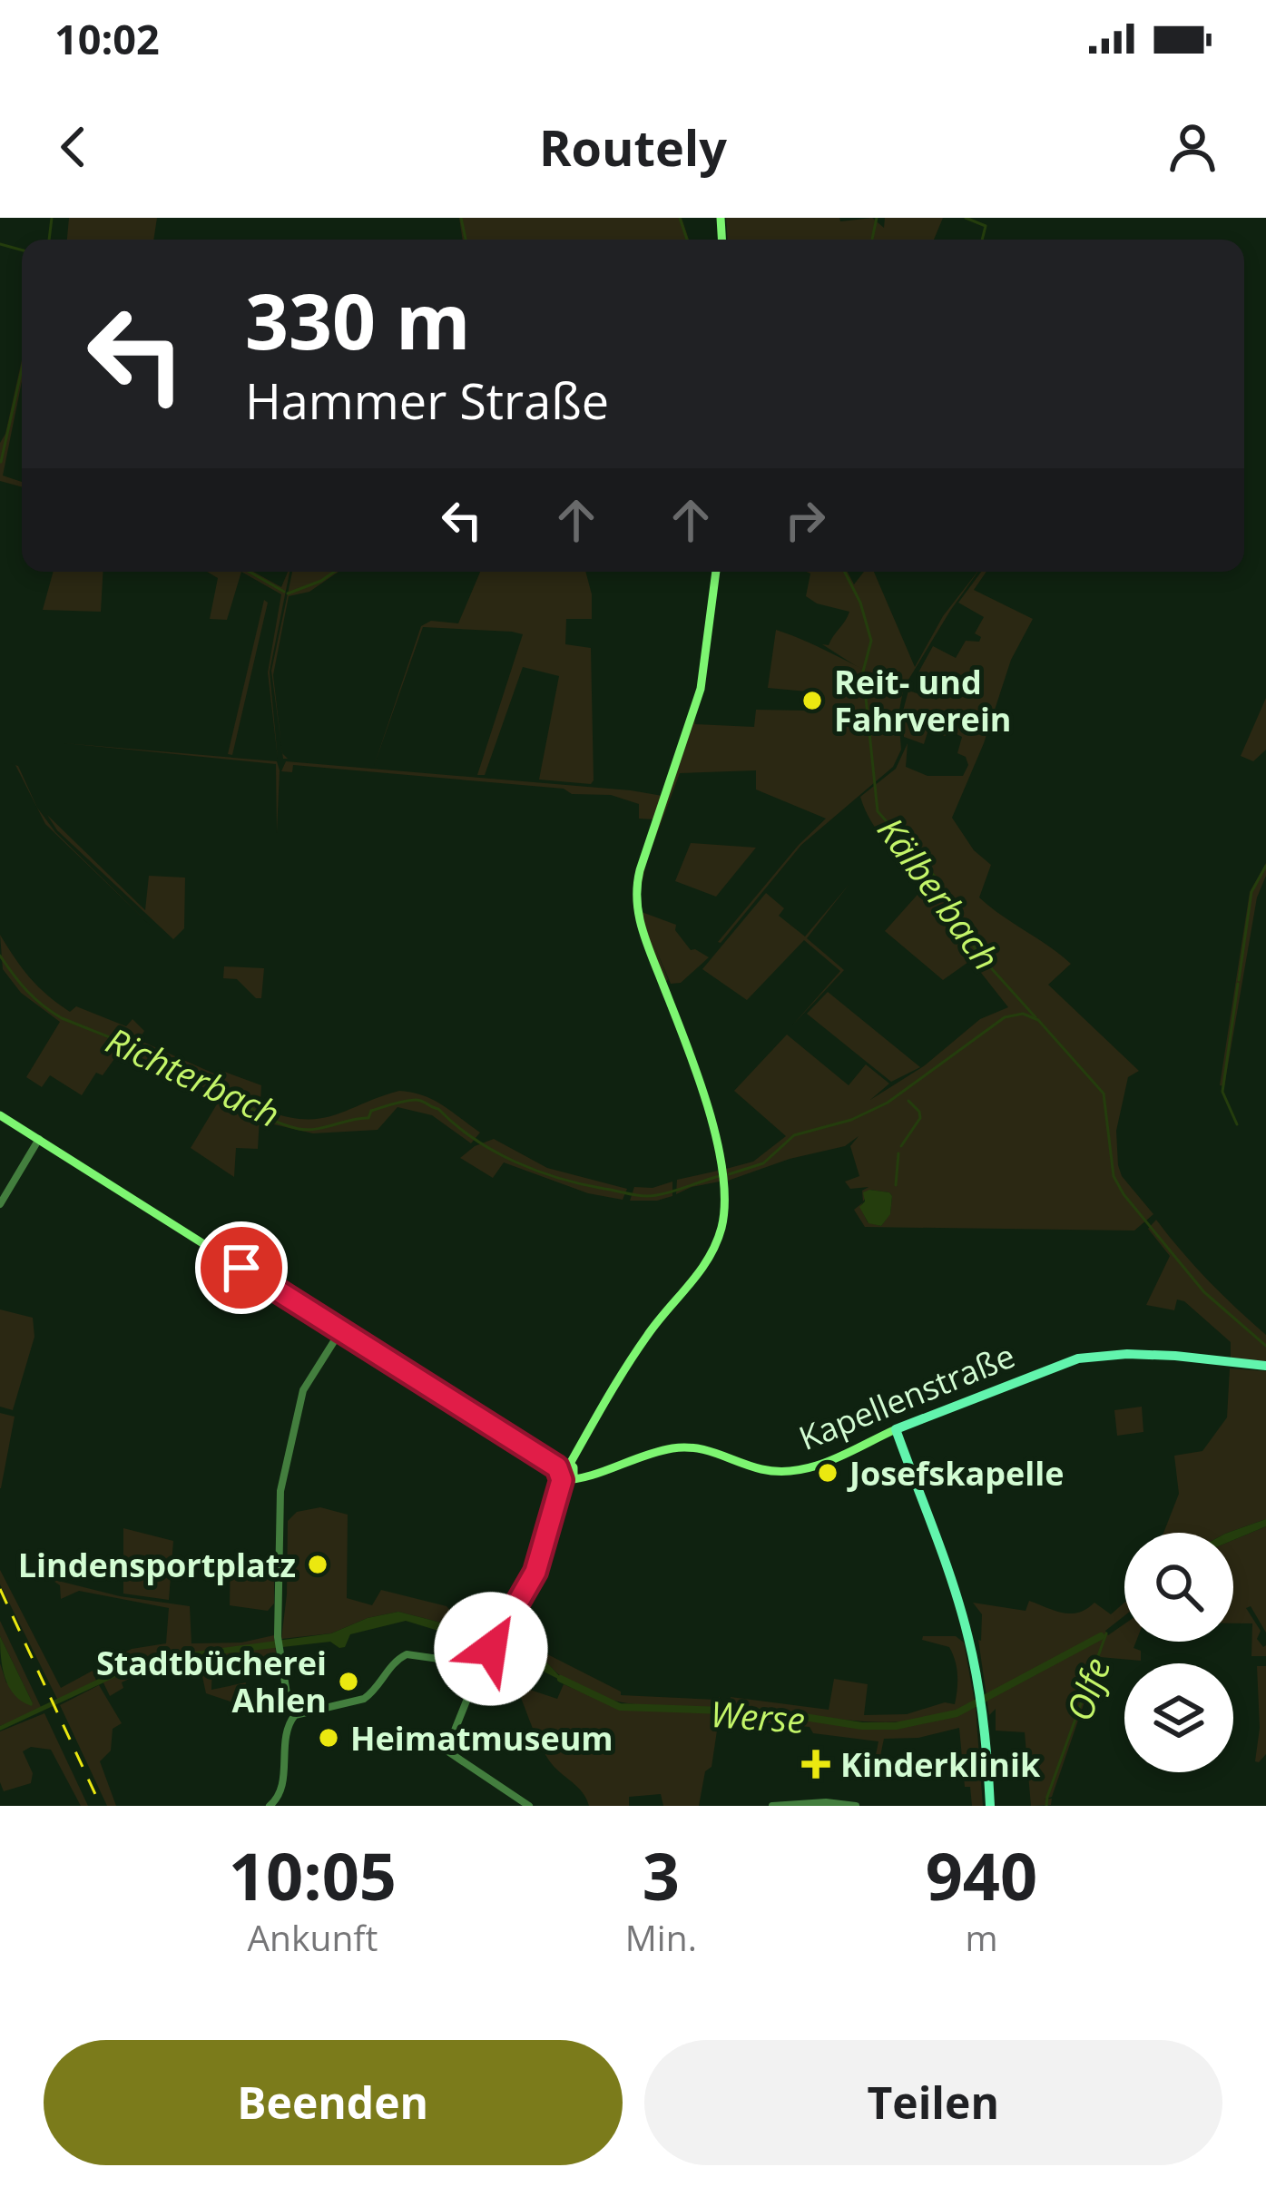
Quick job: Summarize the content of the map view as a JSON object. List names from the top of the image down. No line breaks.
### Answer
{"streets":{"main road":["Kapellenstraße"]},"water":["Kälberbach","Richterbach","Olfe","Werse"],"places":{"other":["Reit- und Fahrverein","Josefskapelle","Lindensportplatz","Stadtbücherei Ahlen","Heimatmuseum"],"health":["Kinderklinik"]},"page":{"status":"10:02","header":"Routely","turn":["330 m","Hammer Straße"],"eta":["10:05","Ankunft","3","Min.","940","m"],"buttons":["Beenden","Teilen"]}}
